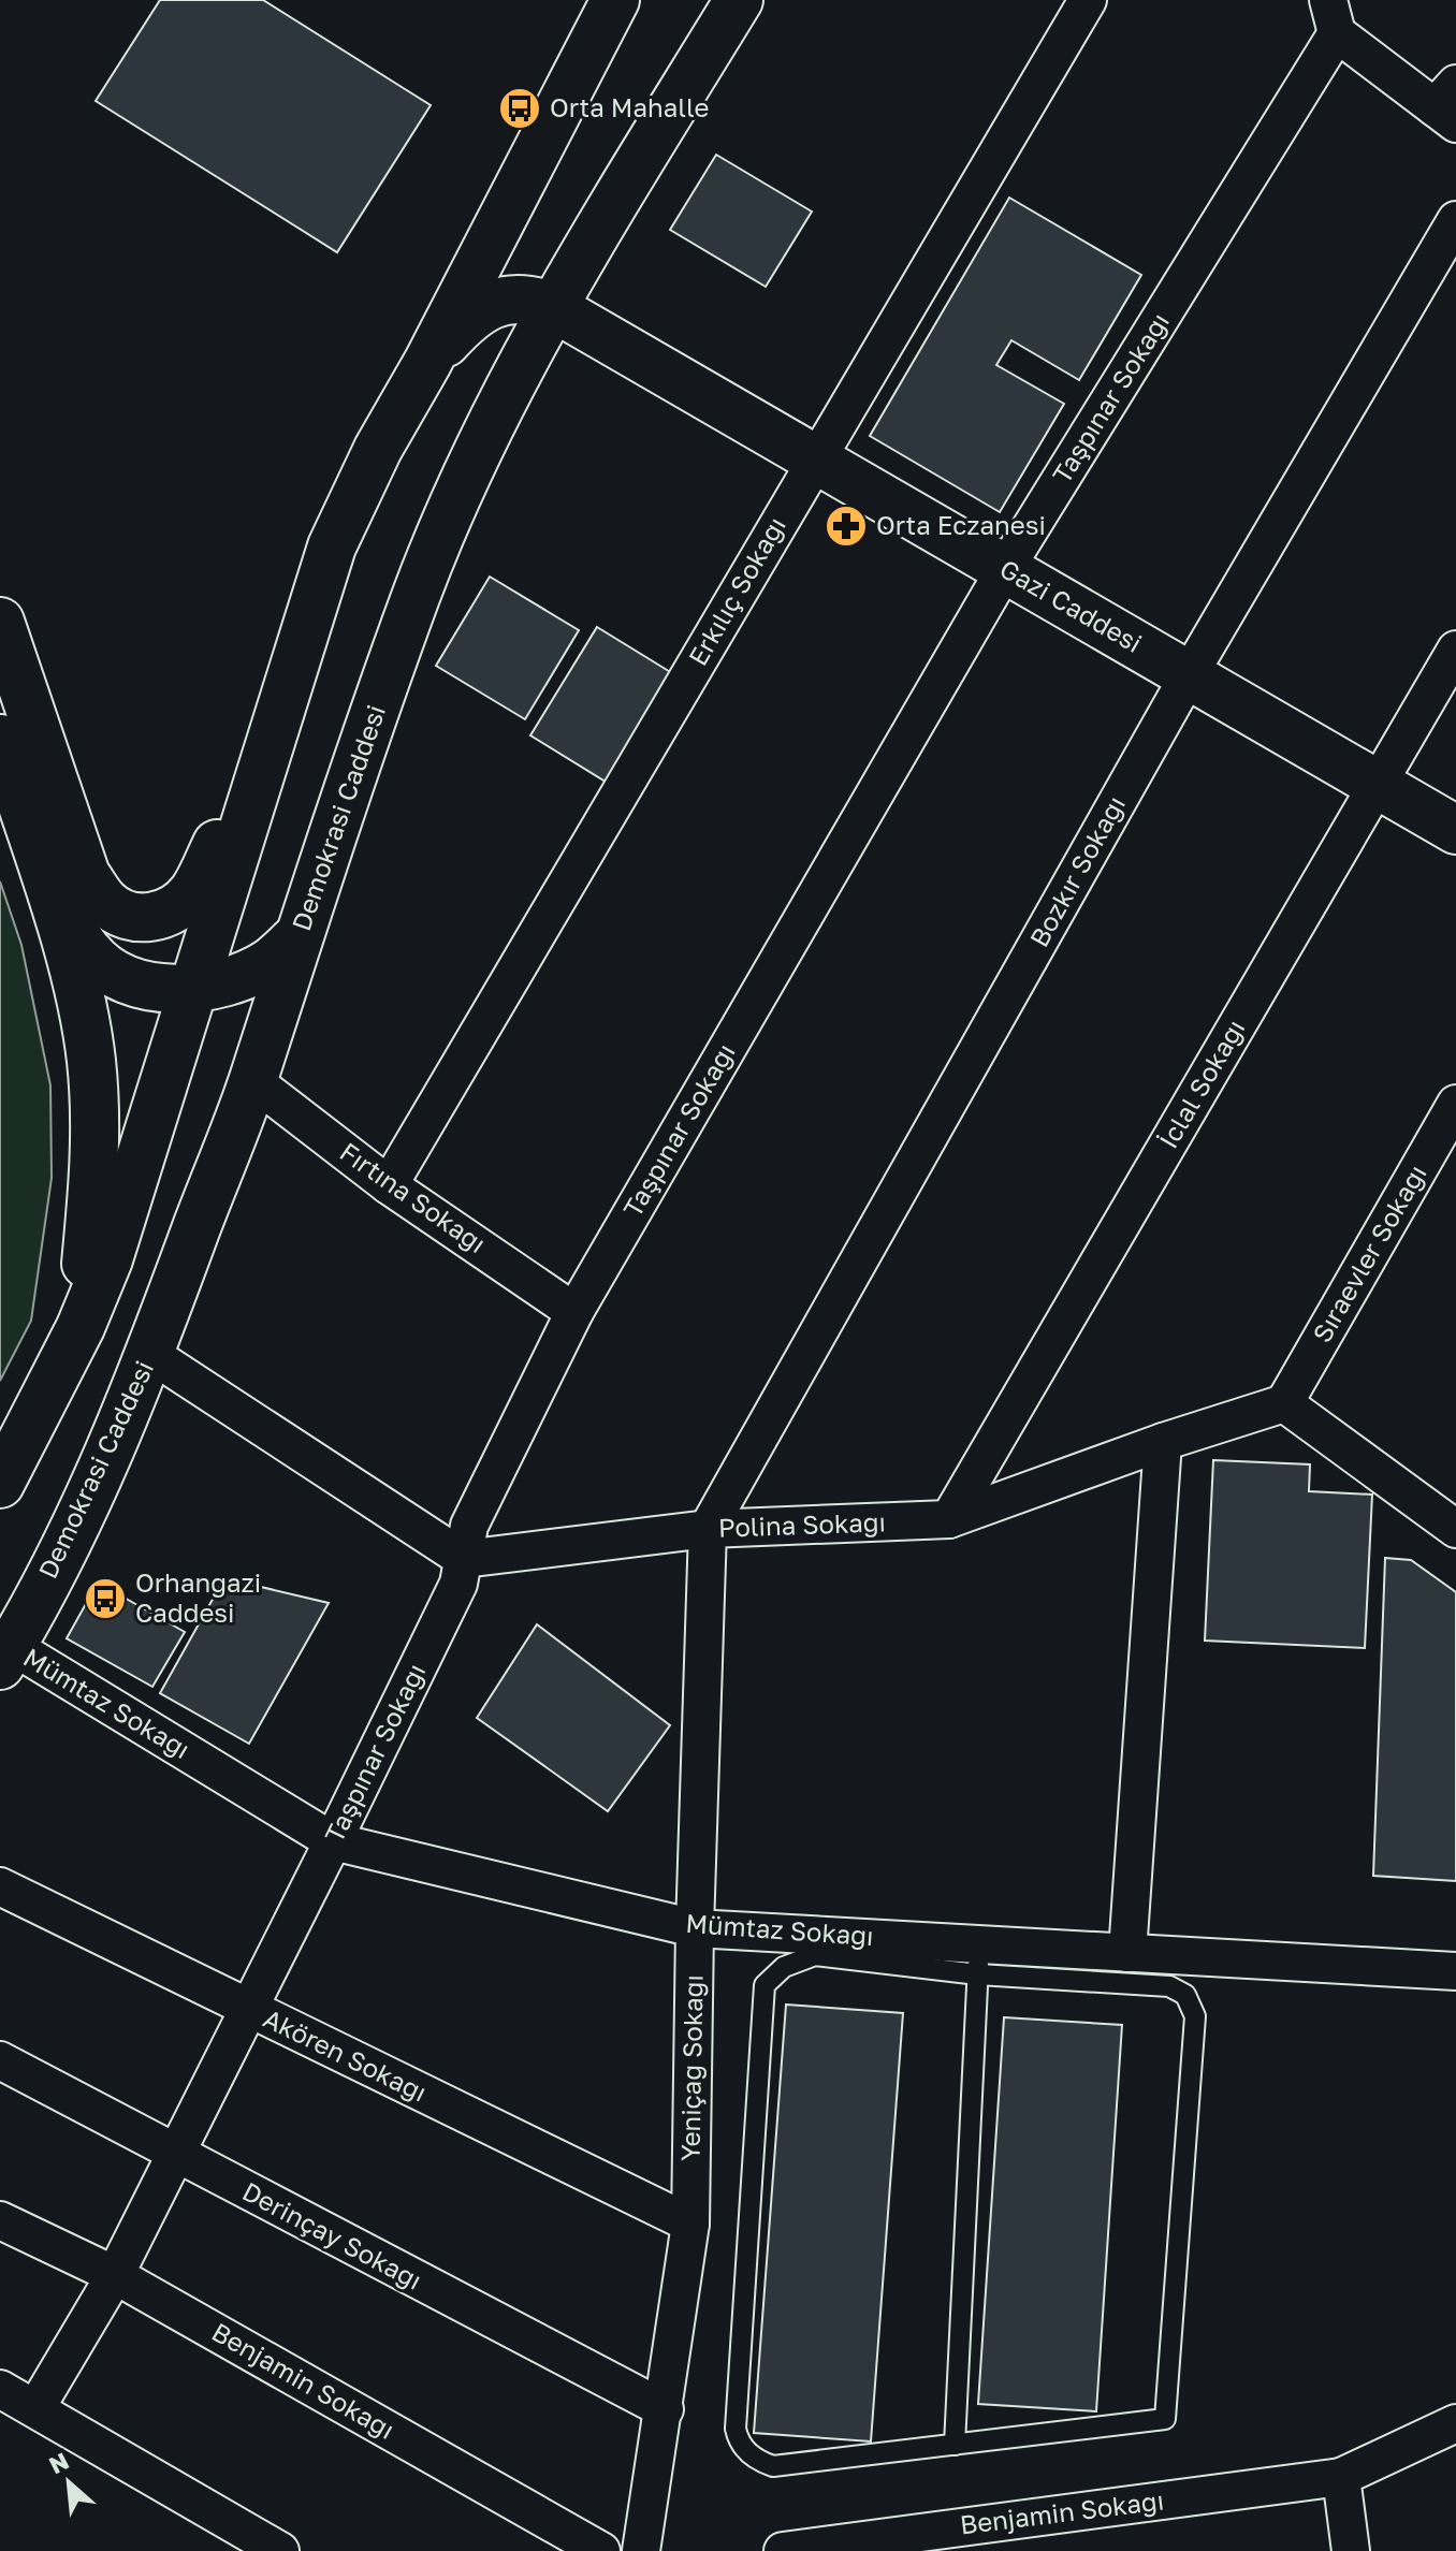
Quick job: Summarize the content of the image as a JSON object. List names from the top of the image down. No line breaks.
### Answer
{"streets":{"main road":["Gazi Caddesi","Demokrasi Caddesi"],"street":["Taşpınar Sokağı","Erkılıç Sokağı","Bozkır Sokağı","İclal Sokağı","Fırtına Sokağı","Sıraevler Sokağı","Polina Sokağı","Mümtaz Sokağı","Akören Sokağı","Yeniçağ Sokağı","Derinçay Sokağı","Benjamin Sokağı"]},"crossings":[["Taşpınar Sokağı","Gazi Caddesi"],["Taşpınar Sokağı","Fırtına Sokağı"],["Taşpınar Sokağı","Polina Sokağı"],["Taşpınar Sokağı","Mümtaz Sokağı"],["Taşpınar Sokağı","Akören Sokağı"],["Taşpınar Sokağı","Derinçay Sokağı"],["Taşpınar Sokağı","Benjamin Sokağı"],["Erkılıç Sokağı","Gazi Caddesi"],["Erkılıç Sokağı","Fırtına Sokağı"],["Gazi Caddesi","Demokrasi Caddesi"],["Gazi Caddesi","Bozkır Sokağı"],["Gazi Caddesi","İclal Sokağı"],["Demokrasi Caddesi","Fırtına Sokağı"],["Demokrasi Caddesi","Mümtaz Sokağı"],["Bozkır Sokağı","Polina Sokağı"],["Bozkır Sokağı","Yeniçağ Sokağı"],["İclal Sokağı","Polina Sokağı"],["Sıraevler Sokağı","Polina Sokağı"],["Polina Sokağı","Yeniçağ Sokağı"],["Mümtaz Sokağı","Yeniçağ Sokağı"],["Akören Sokağı","Yeniçağ Sokağı"],["Yeniçağ Sokağı","Derinçay Sokağı"]],"places":{"bus stop":["Orta Mahalle","Orhangazi Caddesi"],"pharmacy":["Orta Eczanesi"]},"north":"top left"}
